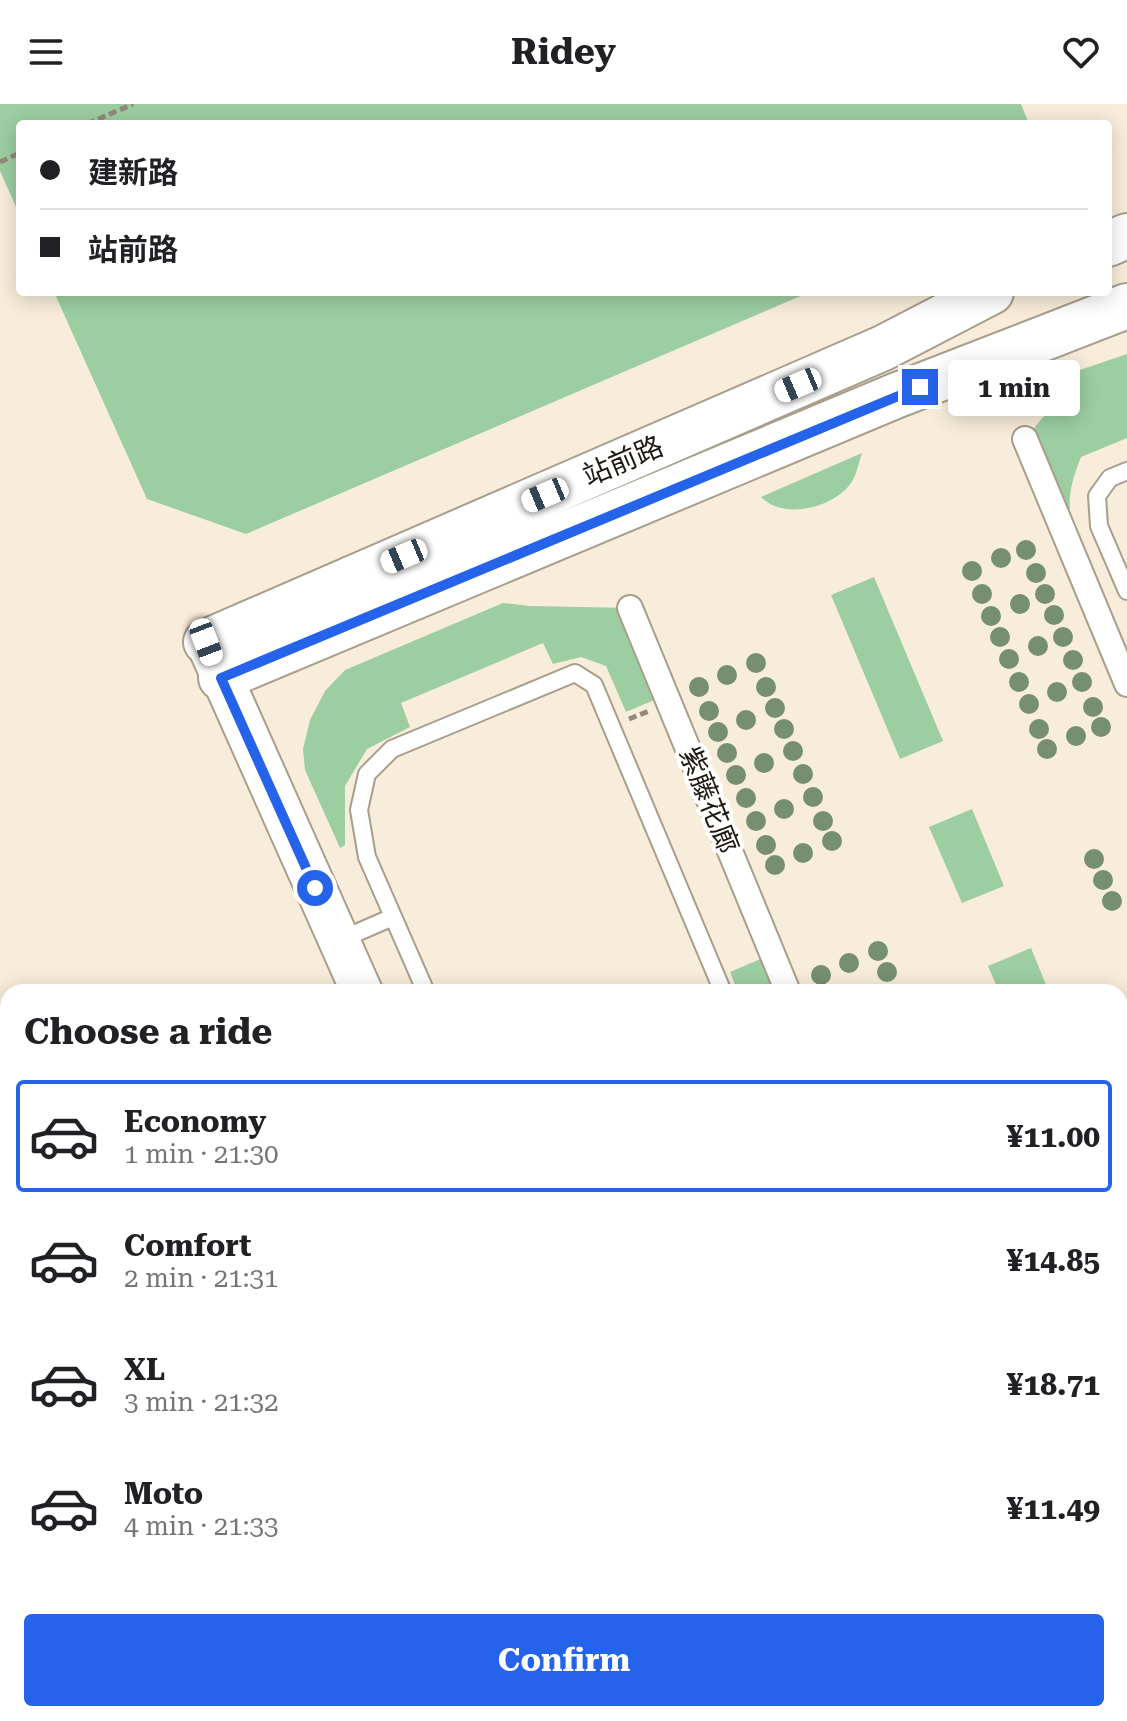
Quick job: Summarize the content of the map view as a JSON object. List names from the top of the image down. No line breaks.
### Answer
{"streets":{"main road":["站前路"],"street":["紫藤花廊"]},"page":{"header":"Ridey","banner":["建新路","站前路"],"bubble":"1 min","heading":"Choose a ride","list":[{"name":"Economy","note":"1 min · 21:30","value":"¥11.00"},{"name":"Comfort","note":"2 min · 21:31","value":"¥14.85"},{"name":"XL","note":"3 min · 21:32","value":"¥18.71"},{"name":"Moto","note":"4 min · 21:33","value":"¥11.49"}],"buttons":"Confirm"}}
